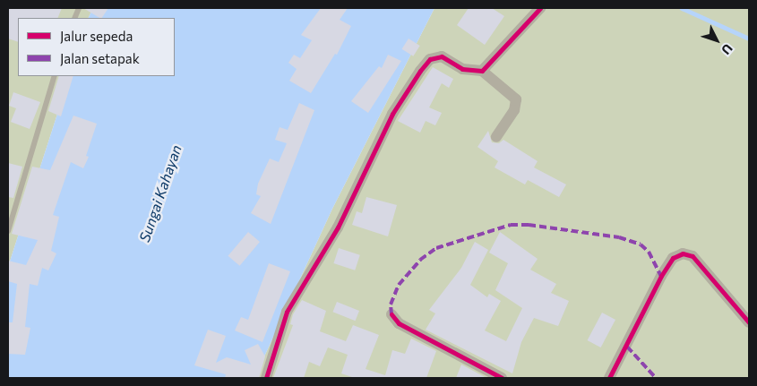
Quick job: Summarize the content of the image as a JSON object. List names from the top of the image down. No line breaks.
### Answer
{"water":["Sungai Kahayan"],"legend":["Jalur sepeda","Jalan setapak"],"north":"bottom right"}
